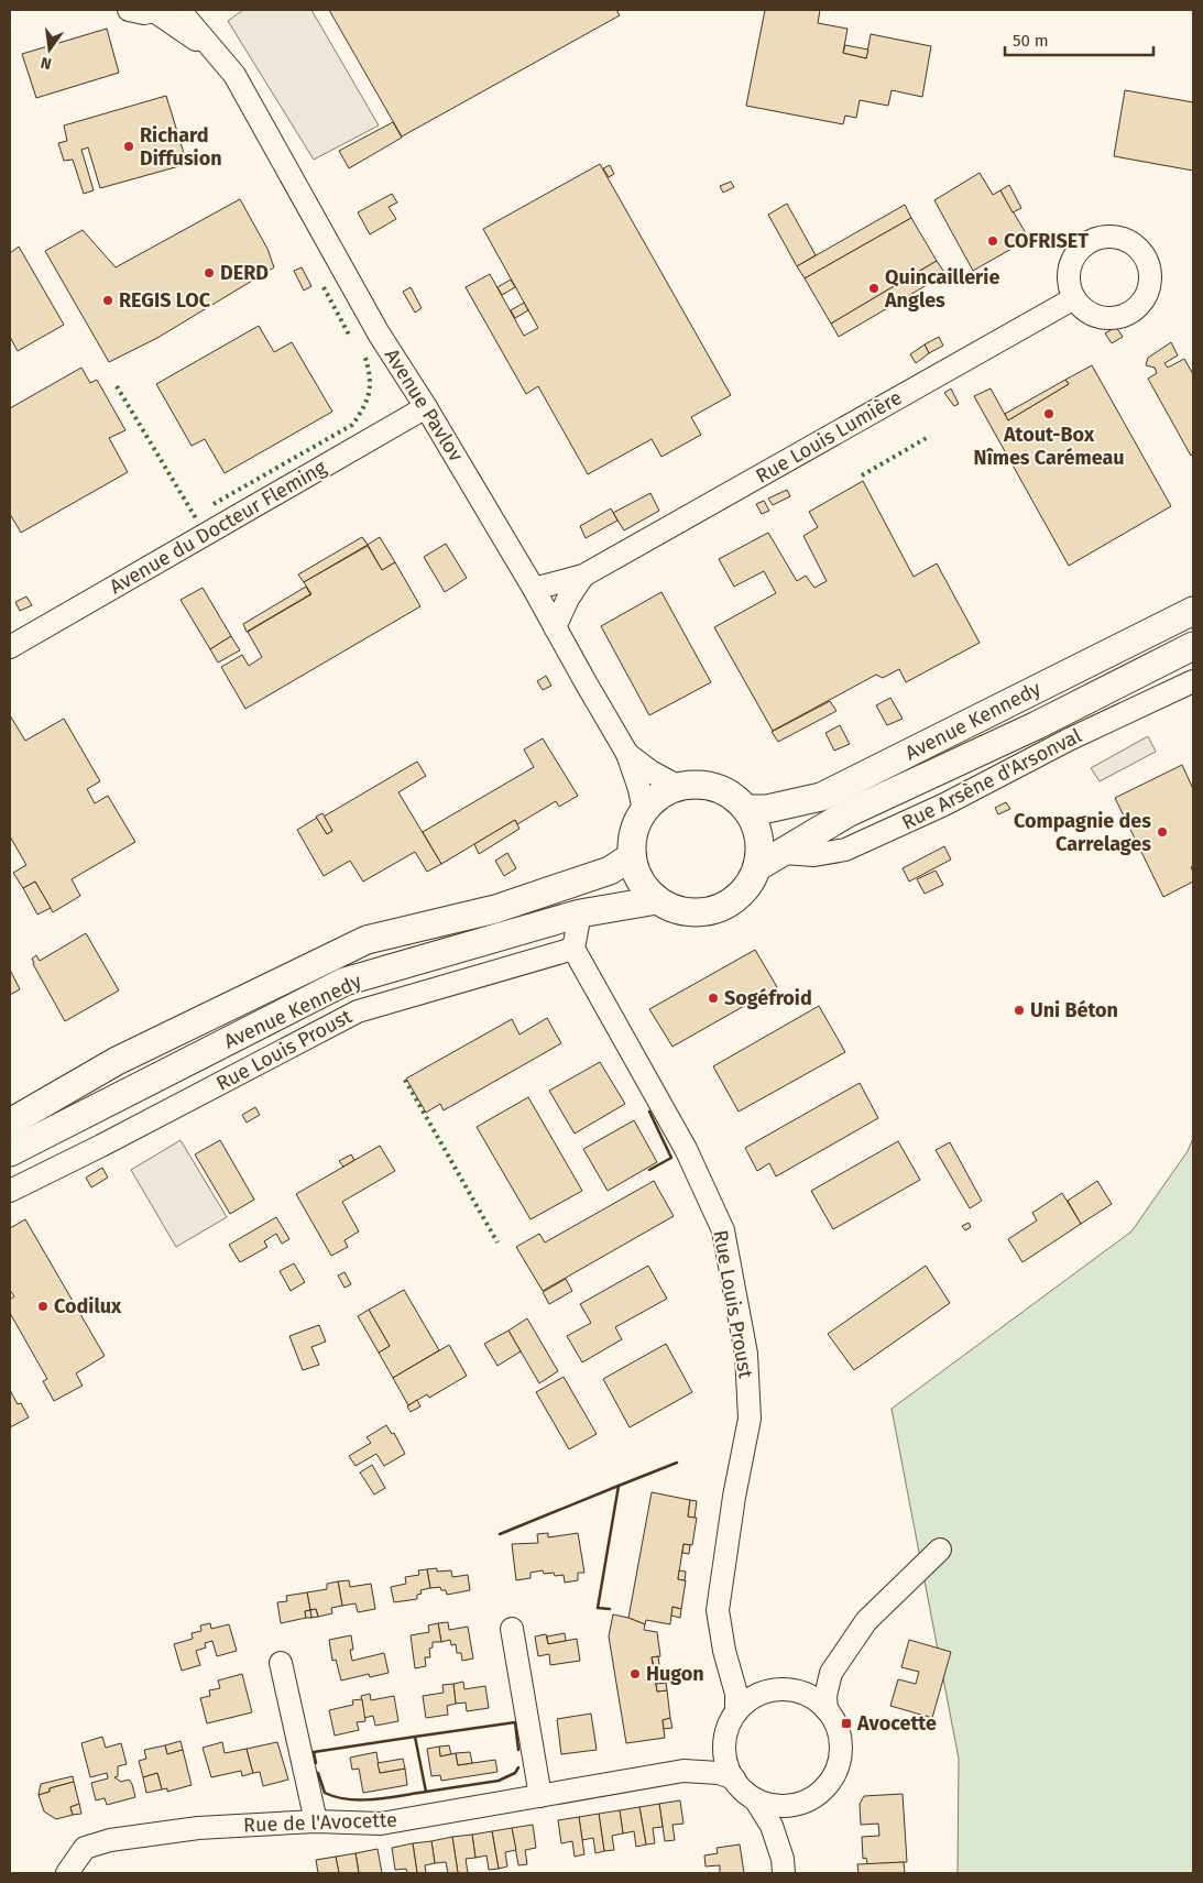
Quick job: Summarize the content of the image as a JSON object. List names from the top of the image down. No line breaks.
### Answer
{"streets":{"main road":["Avenue Kennedy"],"street":["Avenue Pavlov","Rue Louis Lumière","Avenue du Docteur Fleming","Rue Arsène d'Arsonval","Rue Louis Proust","Rue de l'Avocette"]},"crossings":[["Avenue Pavlov","Rue Louis Lumière"],["Avenue Pavlov","Avenue du Docteur Fleming"],["Avenue Pavlov","Avenue Kennedy"],["Avenue Kennedy","Rue Arsène d'Arsonval"]],"places":{"other":["Richard Diffusion","COFRISET","DERD","Quincaillerie Angles","REGIS LOC","Atout-Box Nîmes Carémeau","Compagnie des Carrelages","Sogéfroid","Uni Béton","Codilux","Hugon"],"transit":["Avocette"]},"scale_bar":"50 m","north":"bottom"}
